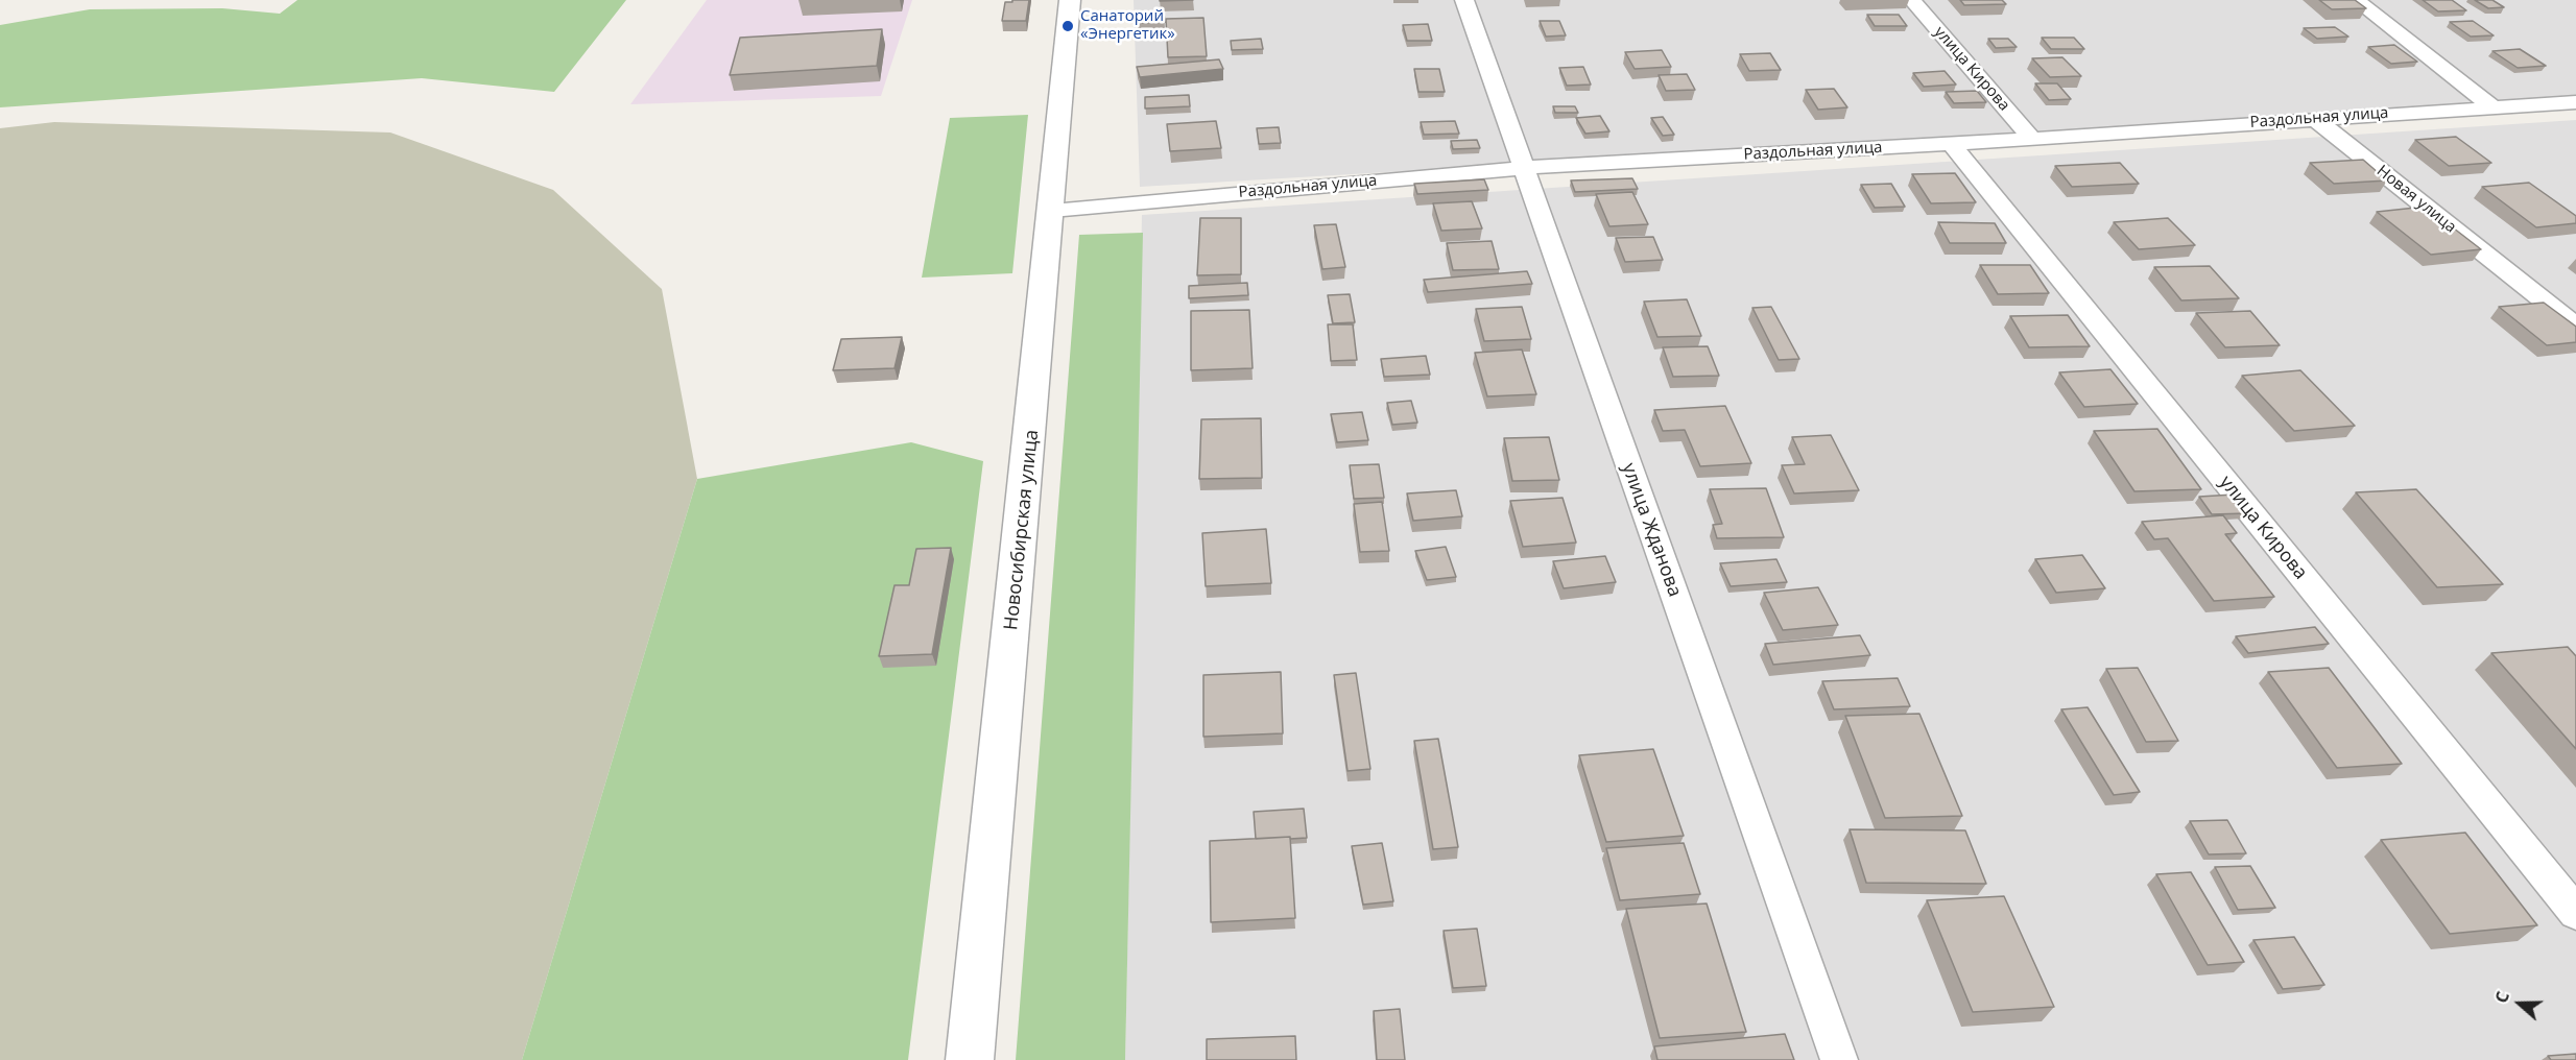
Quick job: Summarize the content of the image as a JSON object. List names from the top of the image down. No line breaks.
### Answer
{"streets":{"street":["улица Кирова","Раздольная улица","Новая улица","Новосибирская улица","улица Жданова"]},"crossings":[["улица Кирова","Раздольная улица"],["Раздольная улица","Новая улица"],["Раздольная улица","Новосибирская улица"],["Раздольная улица","улица Жданова"]],"places":["Санаторий «Энергетик»"],"north":"left"}
